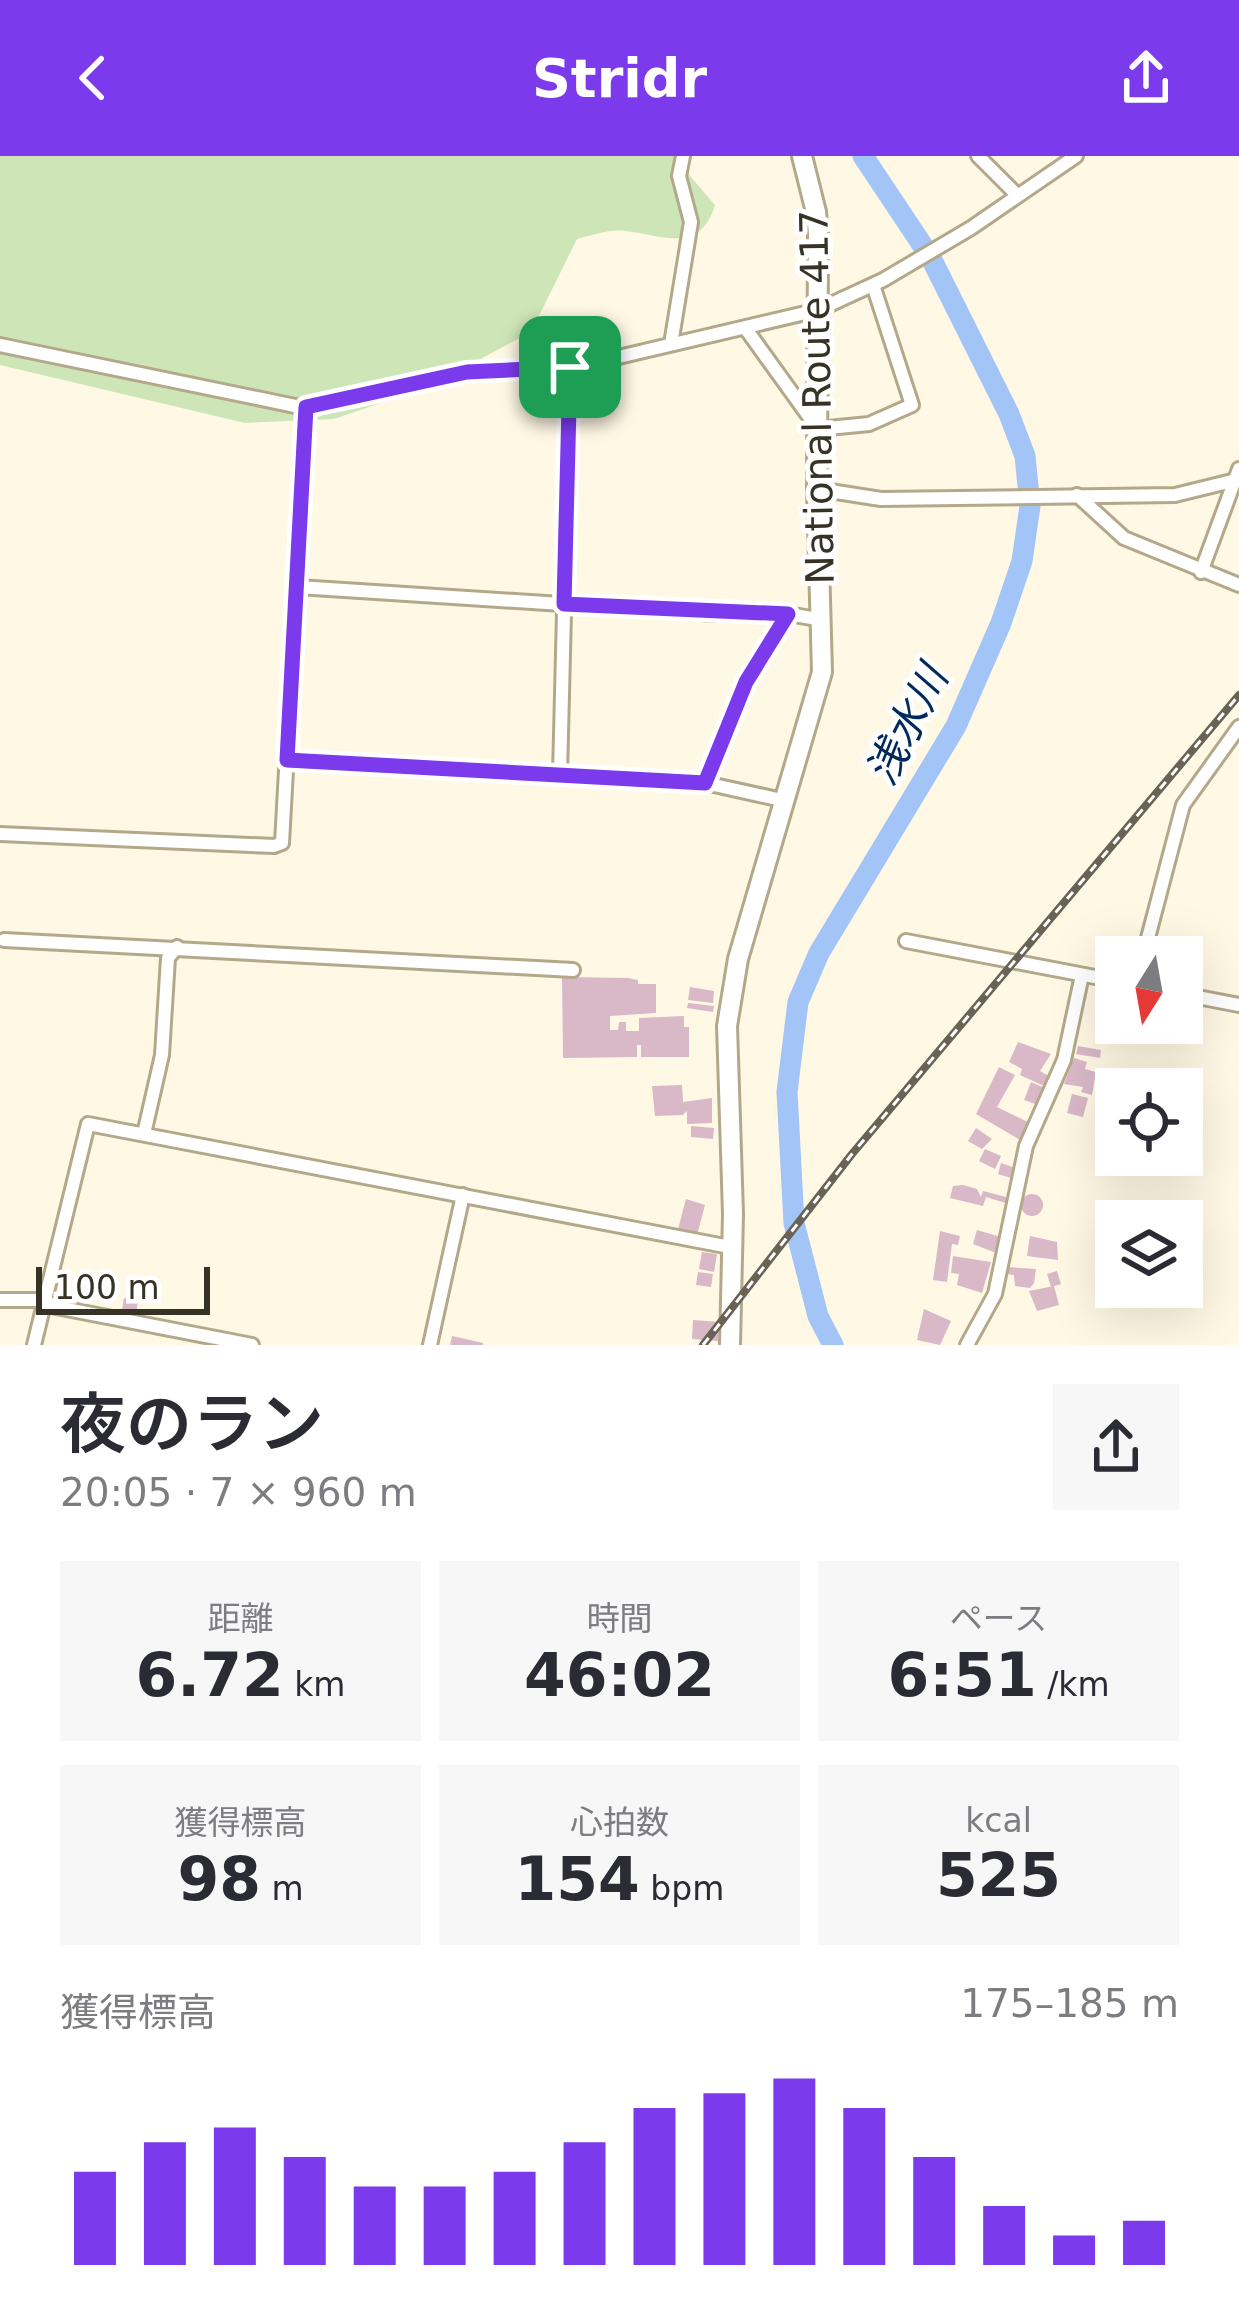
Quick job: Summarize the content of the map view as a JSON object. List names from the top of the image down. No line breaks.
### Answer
{"streets":{"highway":["National Route 417"]},"water":["浅水川"],"scale_bar":"100 m","north":"bottom","page":{"header":"Stridr","scale":"100 m","heading":["夜のラン","20:05 · 7 × 960 m"],"stats":[["距離","6.72 km"],["時間","46:02"],["ペース","6:51 /km"],["獲得標高","98 m"],["心拍数","154 bpm"],["kcal","525"]],"chart":["獲得標高","175–185 m"]}}
